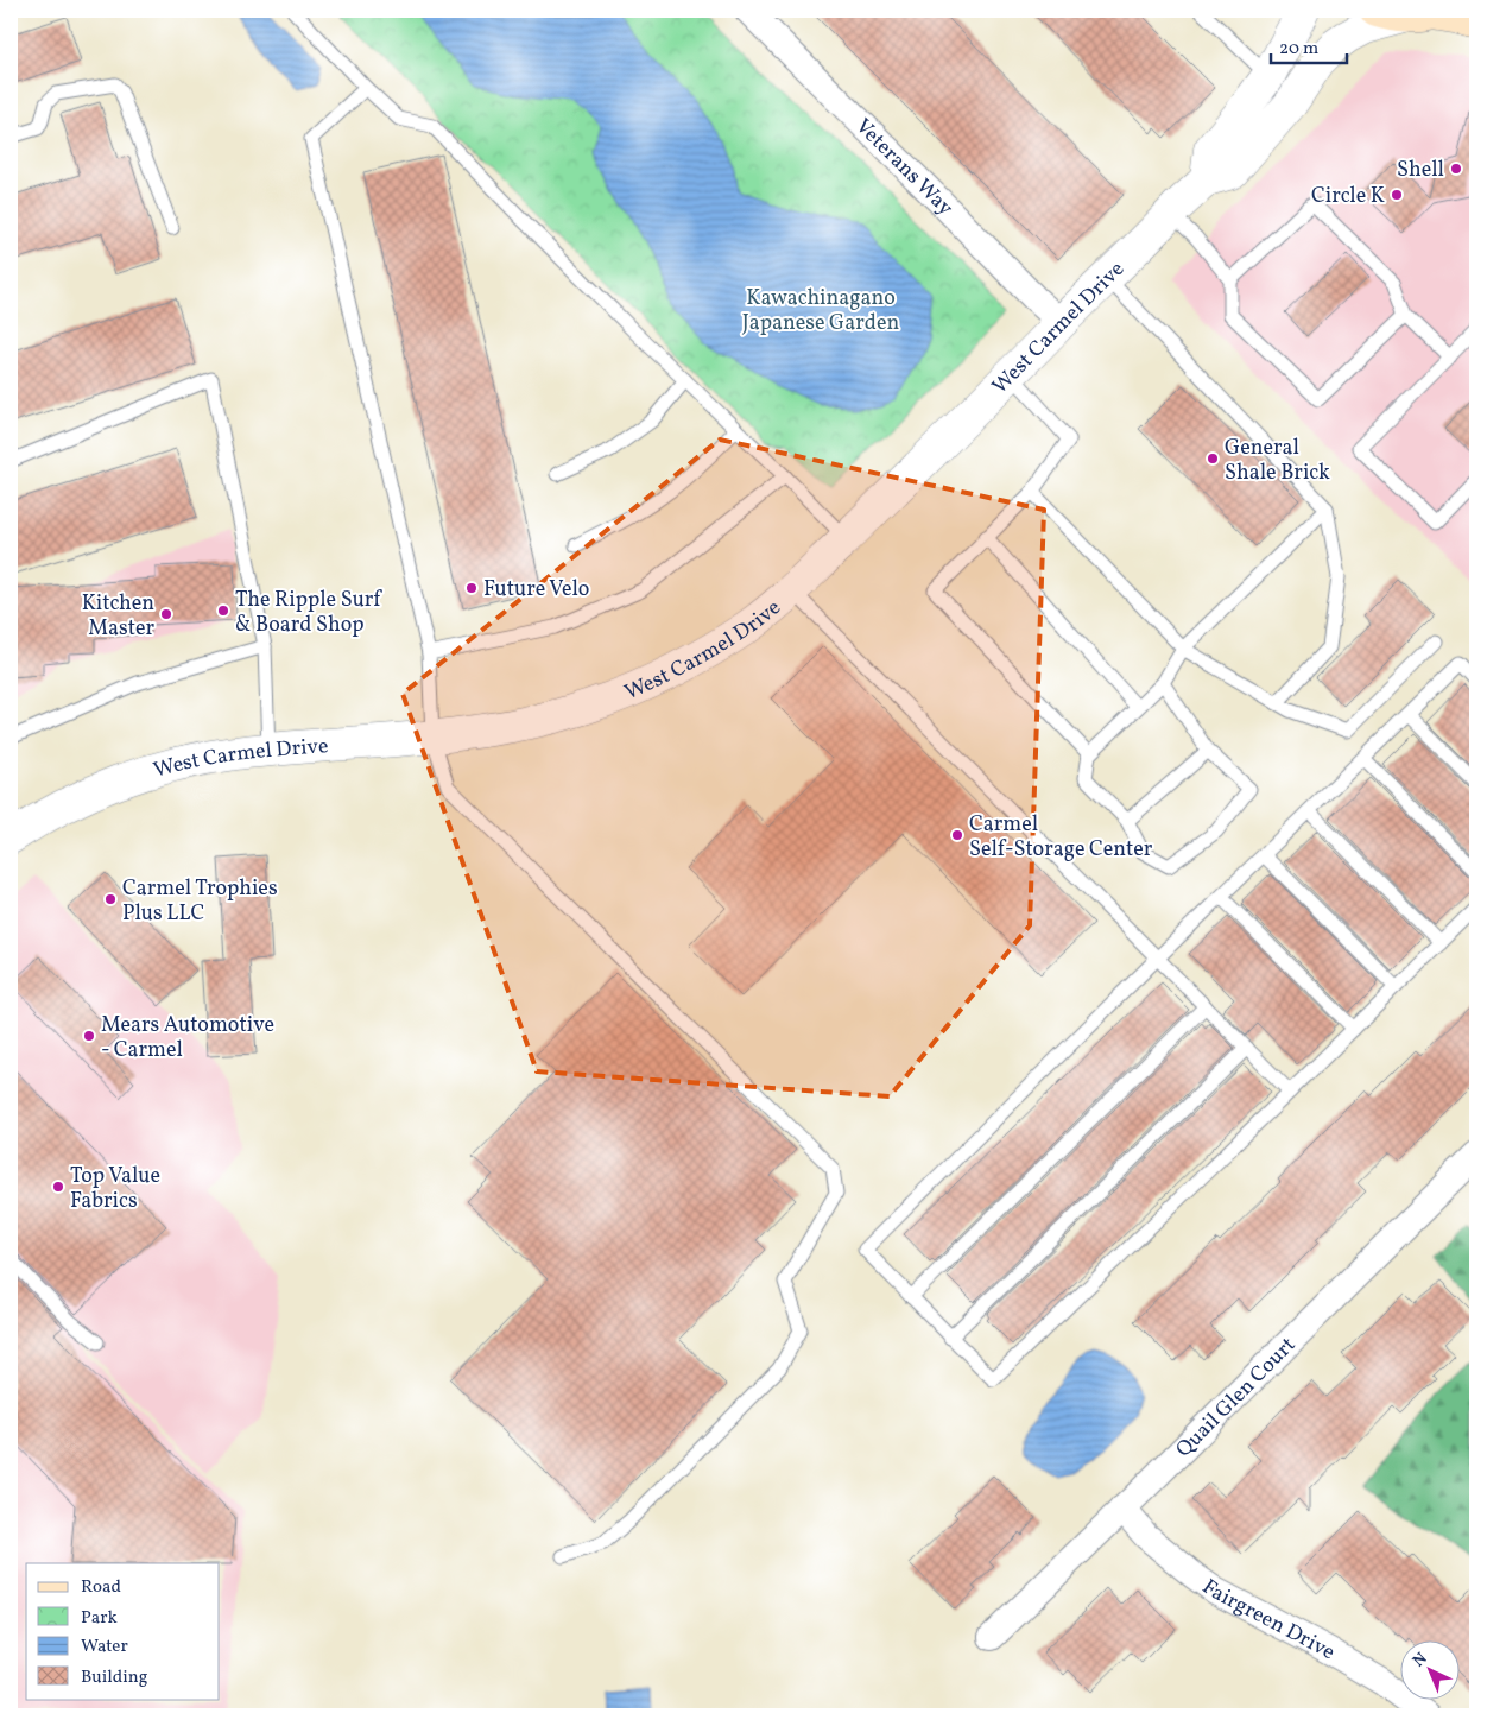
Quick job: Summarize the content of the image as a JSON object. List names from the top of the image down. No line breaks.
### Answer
{"streets":{"street":["Veterans Way","West Carmel Drive","Quail Glen Court","Fairgreen Drive"]},"crossings":[["Veterans Way","West Carmel Drive"],["Quail Glen Court","Fairgreen Drive"]],"parks":["Kawachinagano Japanese Garden"],"places":["Shell","Circle K","General Shale Brick","Future Velo","The Ripple Surf & Board Shop","Kitchen Master","Carmel Self-Storage Center","Carmel Trophies Plus LLC","Mears Automotive - Carmel","Top Value Fabrics"],"legend":["Road","Park","Water","Building"],"scale_bar":"20 m","north":"top left"}
